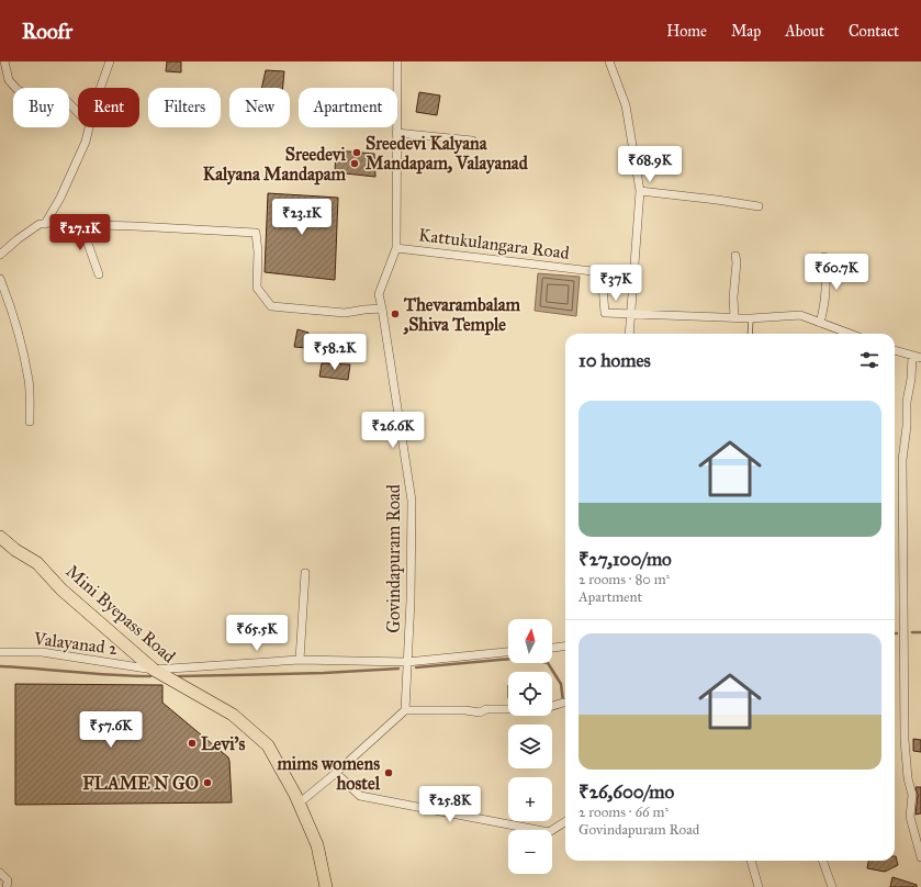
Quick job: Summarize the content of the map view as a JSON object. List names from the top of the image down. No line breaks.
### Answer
{"streets":{"main road":["Mini Byepass Road"],"street":["Kattukulangara Road","Govindapuram Road","Valayanad 2"]},"crossings":[["Kattukulangara Road","Govindapuram Road"],["Govindapuram Road","Valayanad 2"],["Mini Byepass Road","Valayanad 2"]],"places":["Sreedevi Kalyana Mandapam, Valayanad","Sreedevi Kalyana Mandapam","Thevarambalam ,Shiva Temple","Levi's","mims womens hostel","FLAME N GO"],"north":"top","page":{"header":"Roofr","nav":["Home","Map","About","Contact"],"chip":["Buy","Rent","Filters","New","Apartment"],"price":["₹68.9K","₹23.1K","₹27.1K","₹60.7K","₹37K","₹58.2K","₹26.6K","₹65.5K","₹57.6K","₹25.8K"],"heading":"10 homes","list":[{"name":"₹27,100/mo","note":"2 rooms · 80 m² · Apartment"},{"name":"₹26,600/mo","note":"2 rooms · 66 m² · Govindapuram Road"}],"map_buttons":["+","−"]}}
